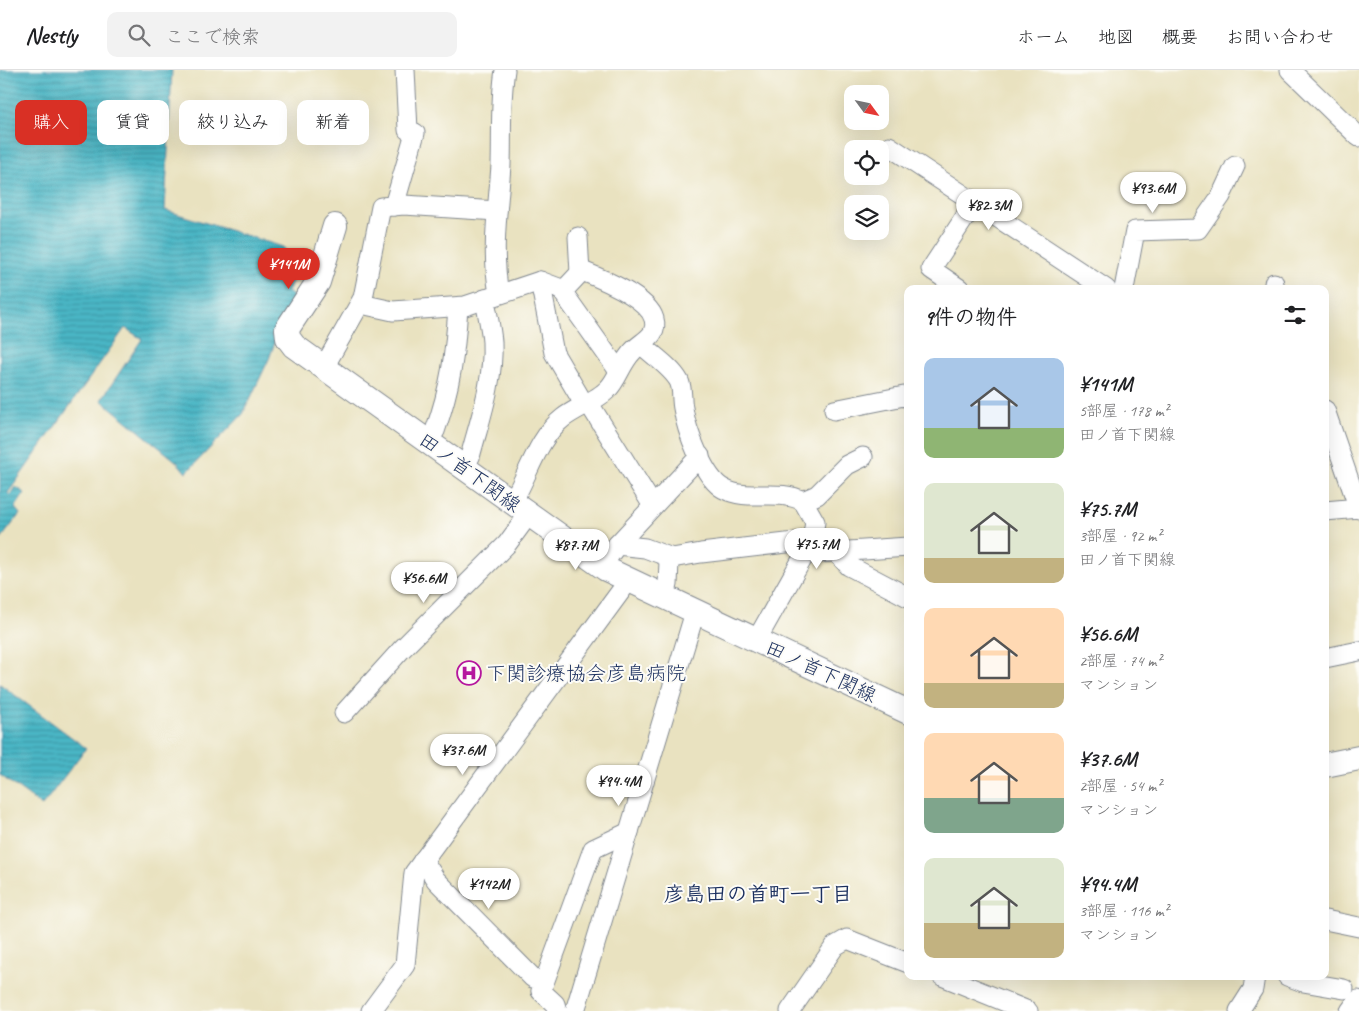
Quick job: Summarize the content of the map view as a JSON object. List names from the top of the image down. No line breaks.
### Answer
{"streets":{"main road":["田ノ首下関線"]},"districts":["彦島田の首町一丁目"],"places":{"hospital":["下関診療協会彦島病院"]},"north":"bottom right","page":{"header":"Nestly","search":"ここで検索","nav":["ホーム","地図","概要","お問い合わせ"],"chip":["購入","賃貸","絞り込み","新着"],"price":["¥93.6M","¥82.3M","¥141M","¥75.7M","¥87.7M","¥56.6M","¥37.6M","¥94.4M","¥142M"],"heading":"9件の物件","list":[{"name":"¥141M","note":"5部屋 · 178 m² · 田ノ首下関線"},{"name":"¥75.7M","note":"3部屋 · 92 m² · 田ノ首下関線"},{"name":"¥56.6M","note":"2部屋 · 74 m² · マンション"},{"name":"¥37.6M","note":"2部屋 · 54 m² · マンション"},{"name":"¥94.4M","note":"3部屋 · 116 m² · マンション"}]}}
